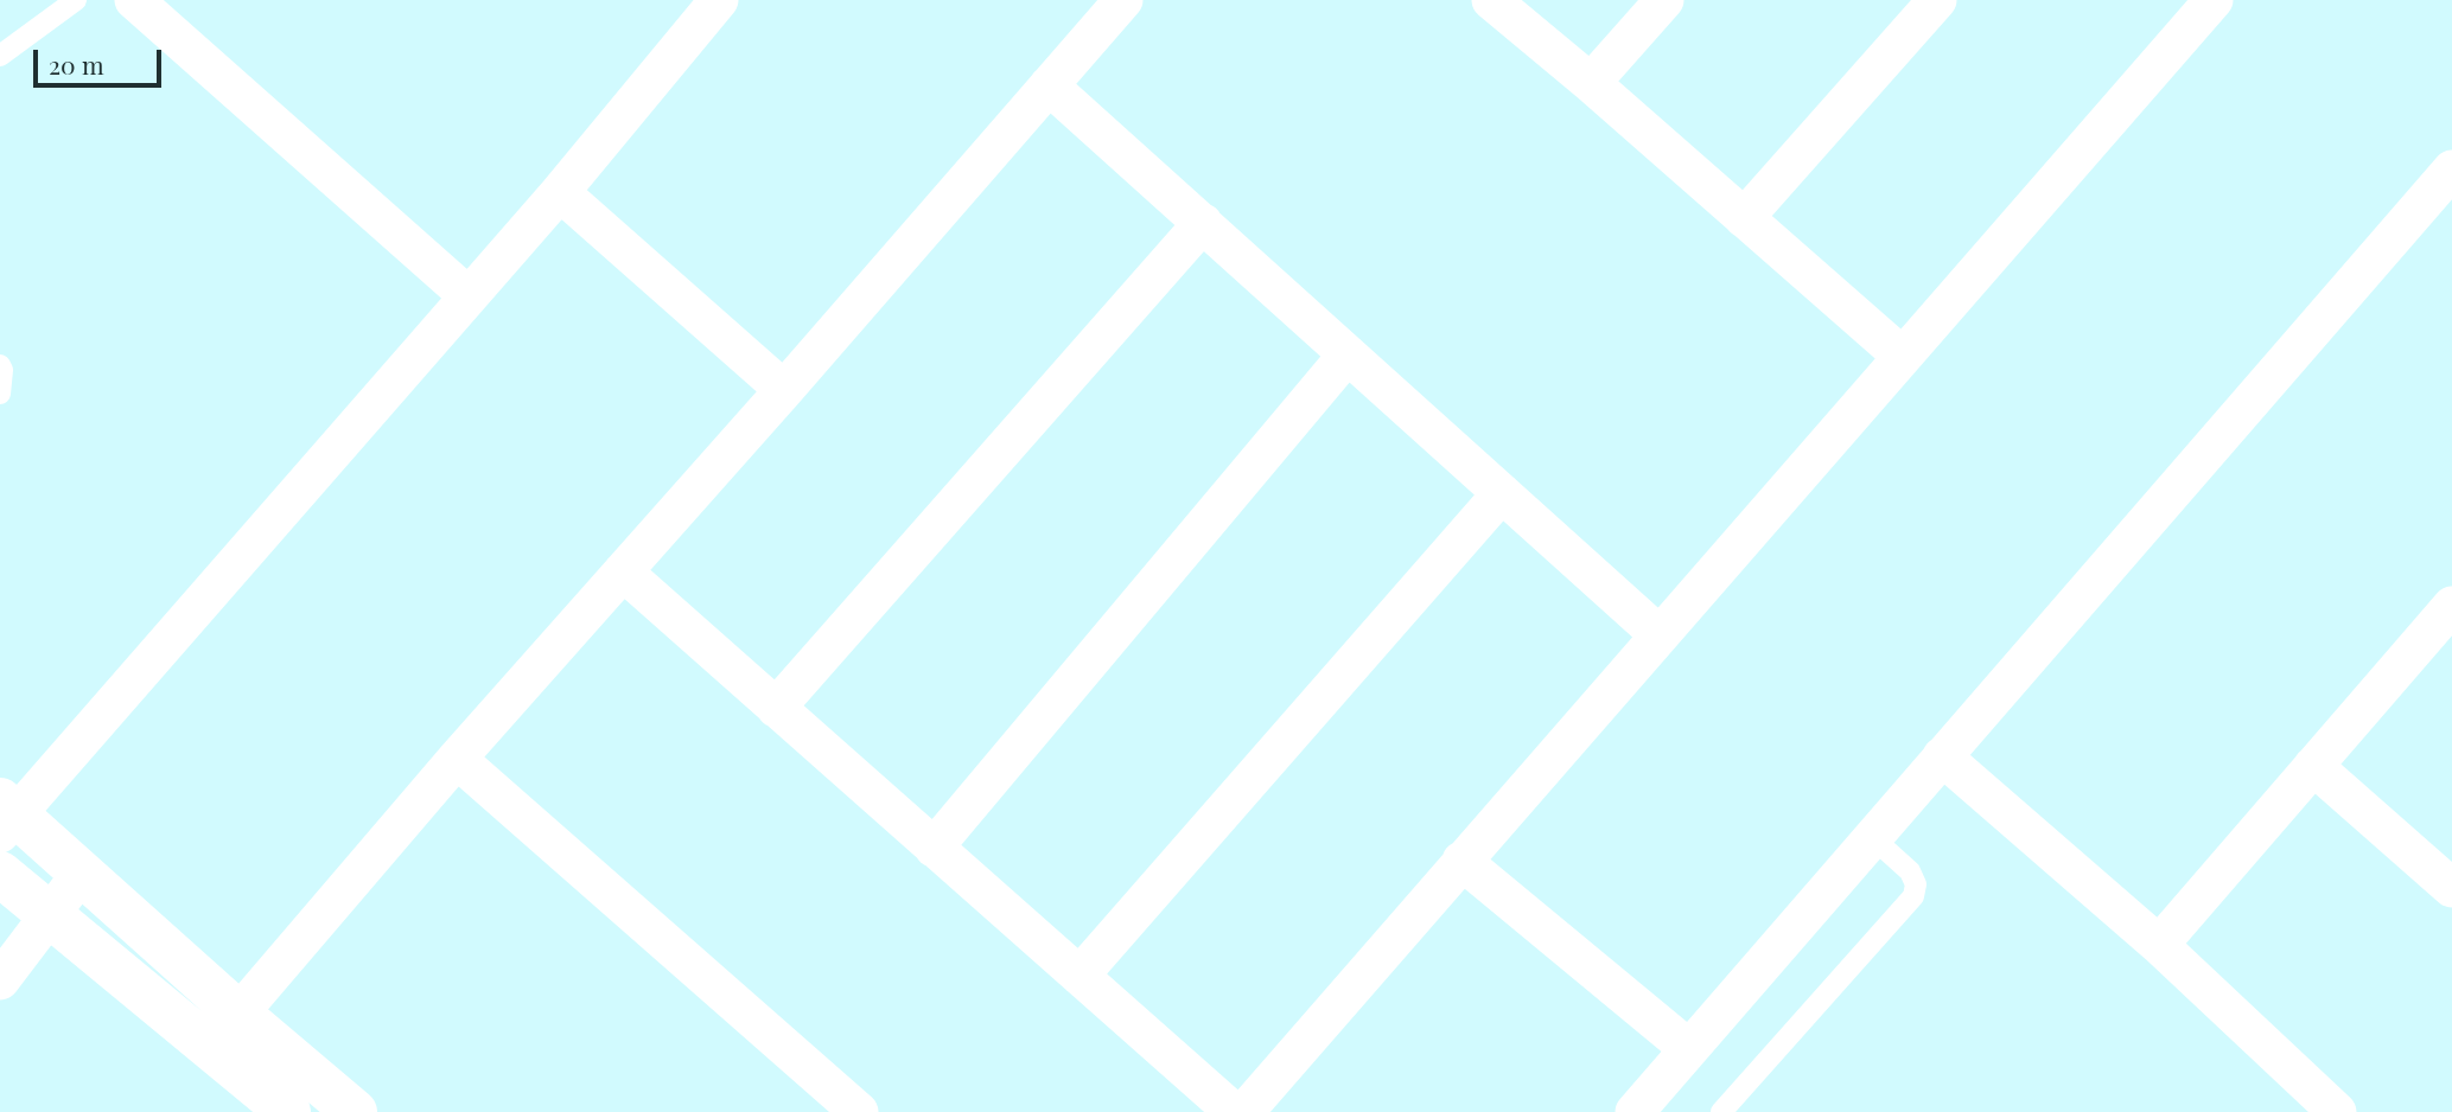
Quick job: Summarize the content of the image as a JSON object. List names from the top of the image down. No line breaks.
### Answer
{"scale_bar":"20 m"}
